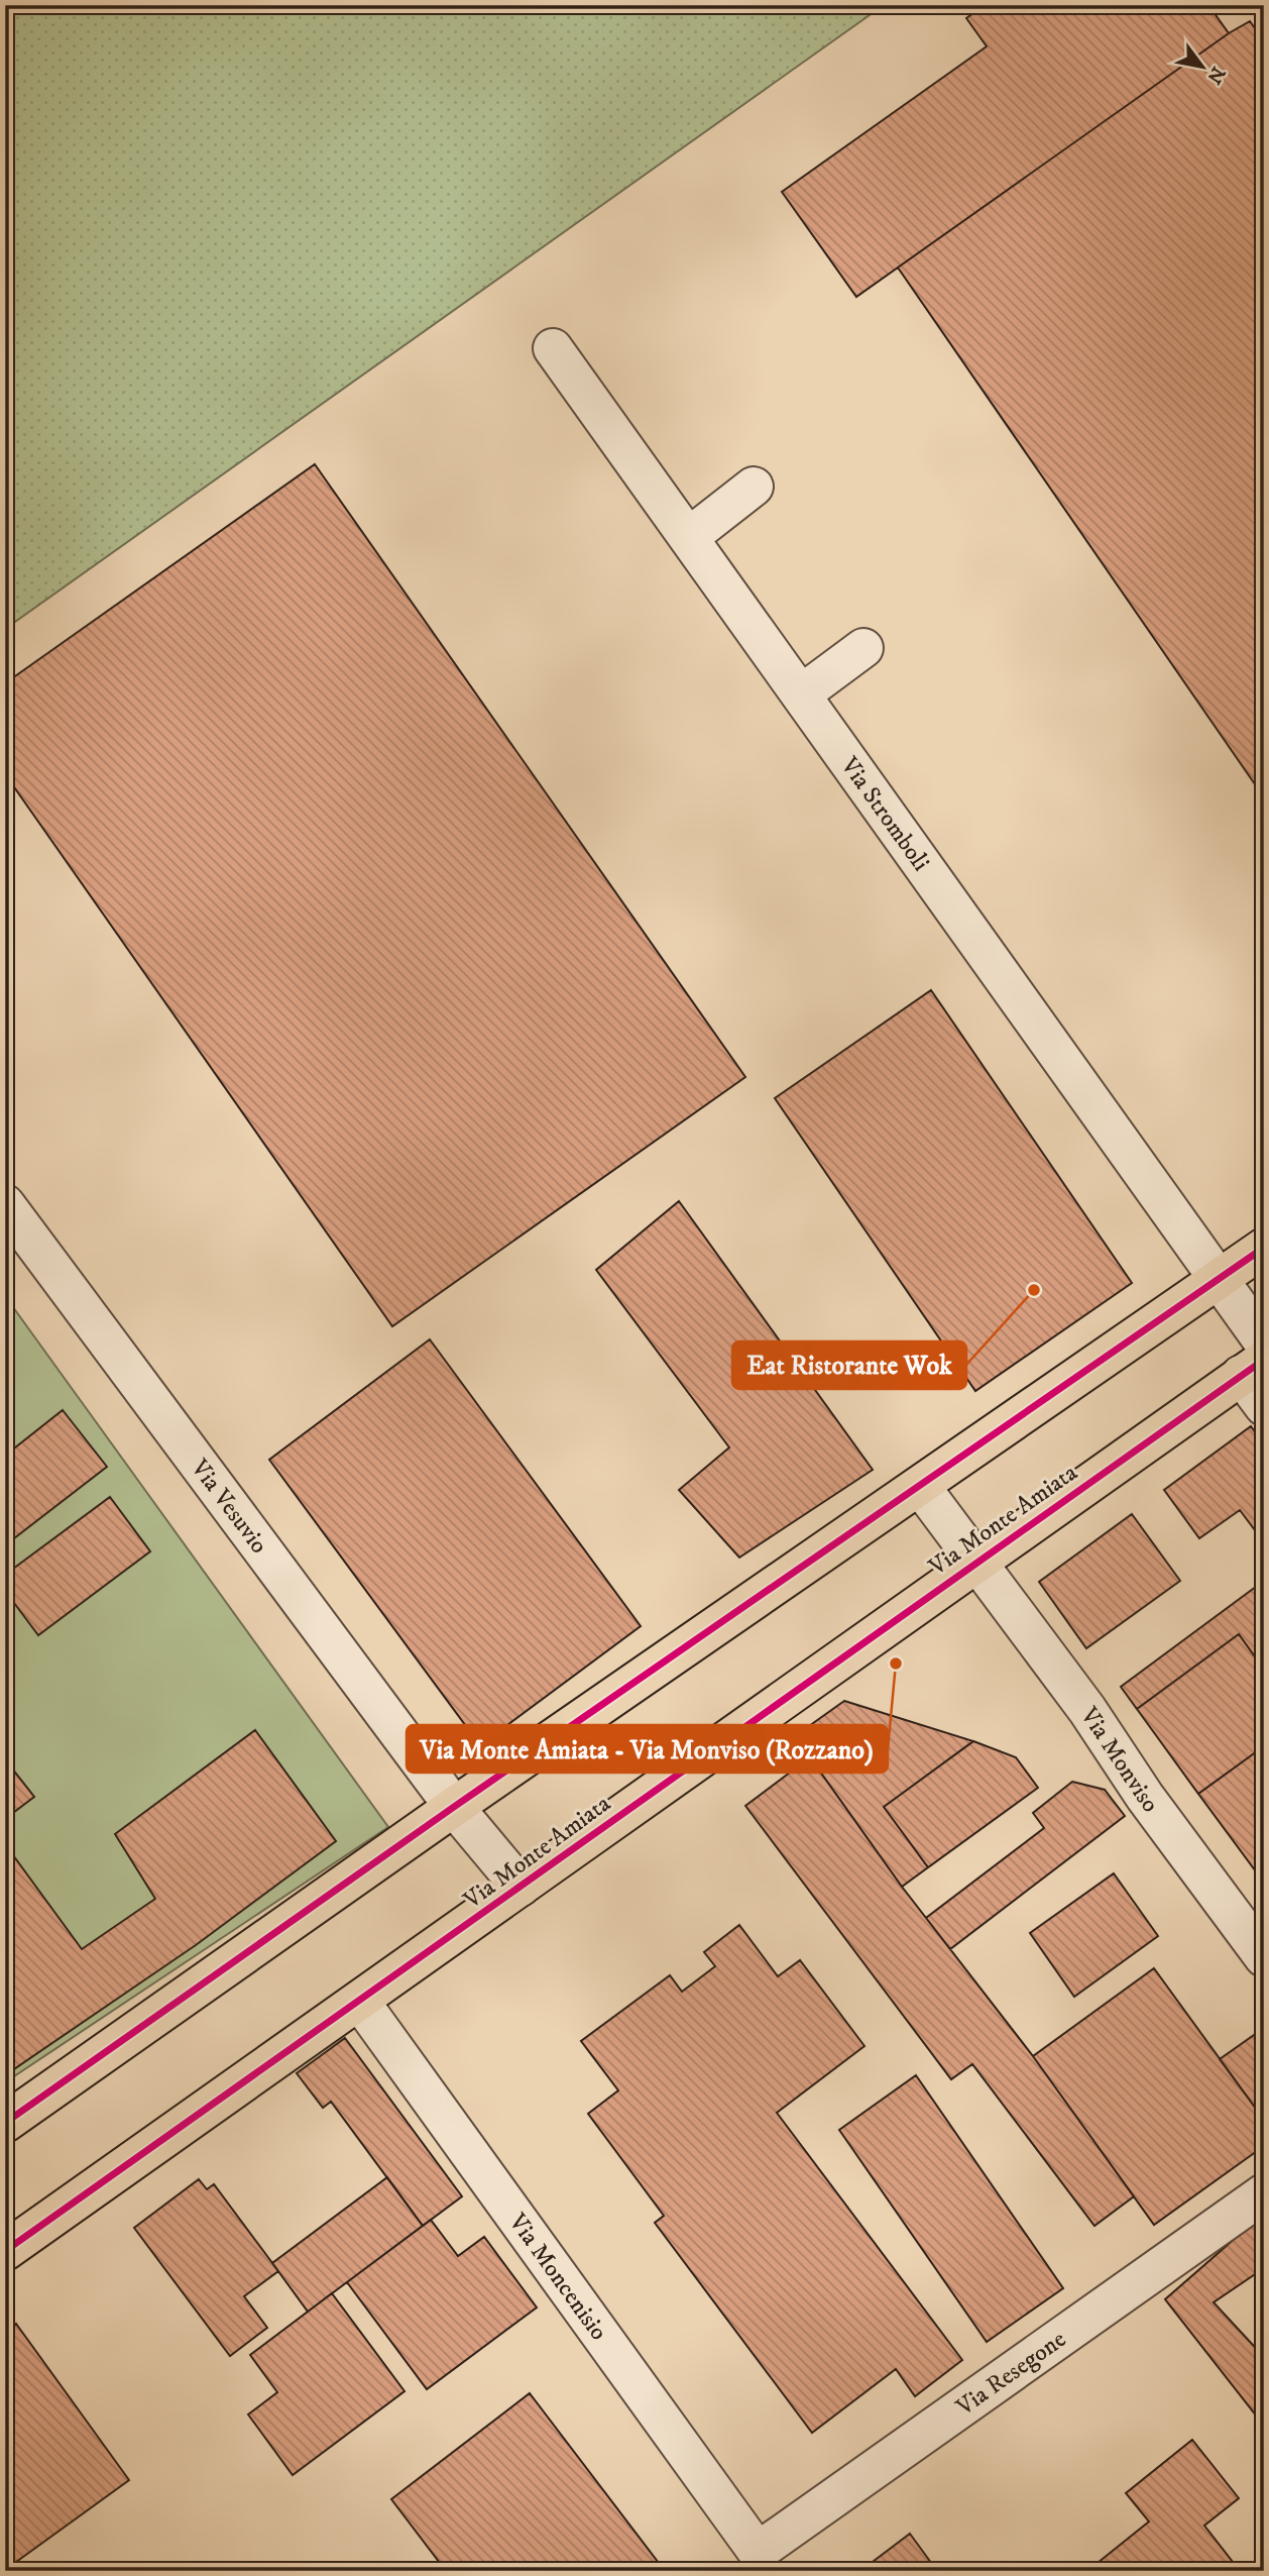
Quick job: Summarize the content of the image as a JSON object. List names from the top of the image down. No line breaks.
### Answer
{"streets":{"main road":["Via Monte Amiata"],"street":["Via Stromboli","Via Vesuvio","Via Monviso","Via Moncenisio","Via Resegone"]},"crossings":[["Via Vesuvio","Via Monte Amiata"],["Via Monte Amiata","Via Monviso"],["Via Monte Amiata","Via Moncenisio"],["Via Moncenisio","Via Resegone"]],"places":["Eat Ristorante Wok","Via Monte Amiata - Via Monviso (Rozzano)"],"north":"bottom right"}
